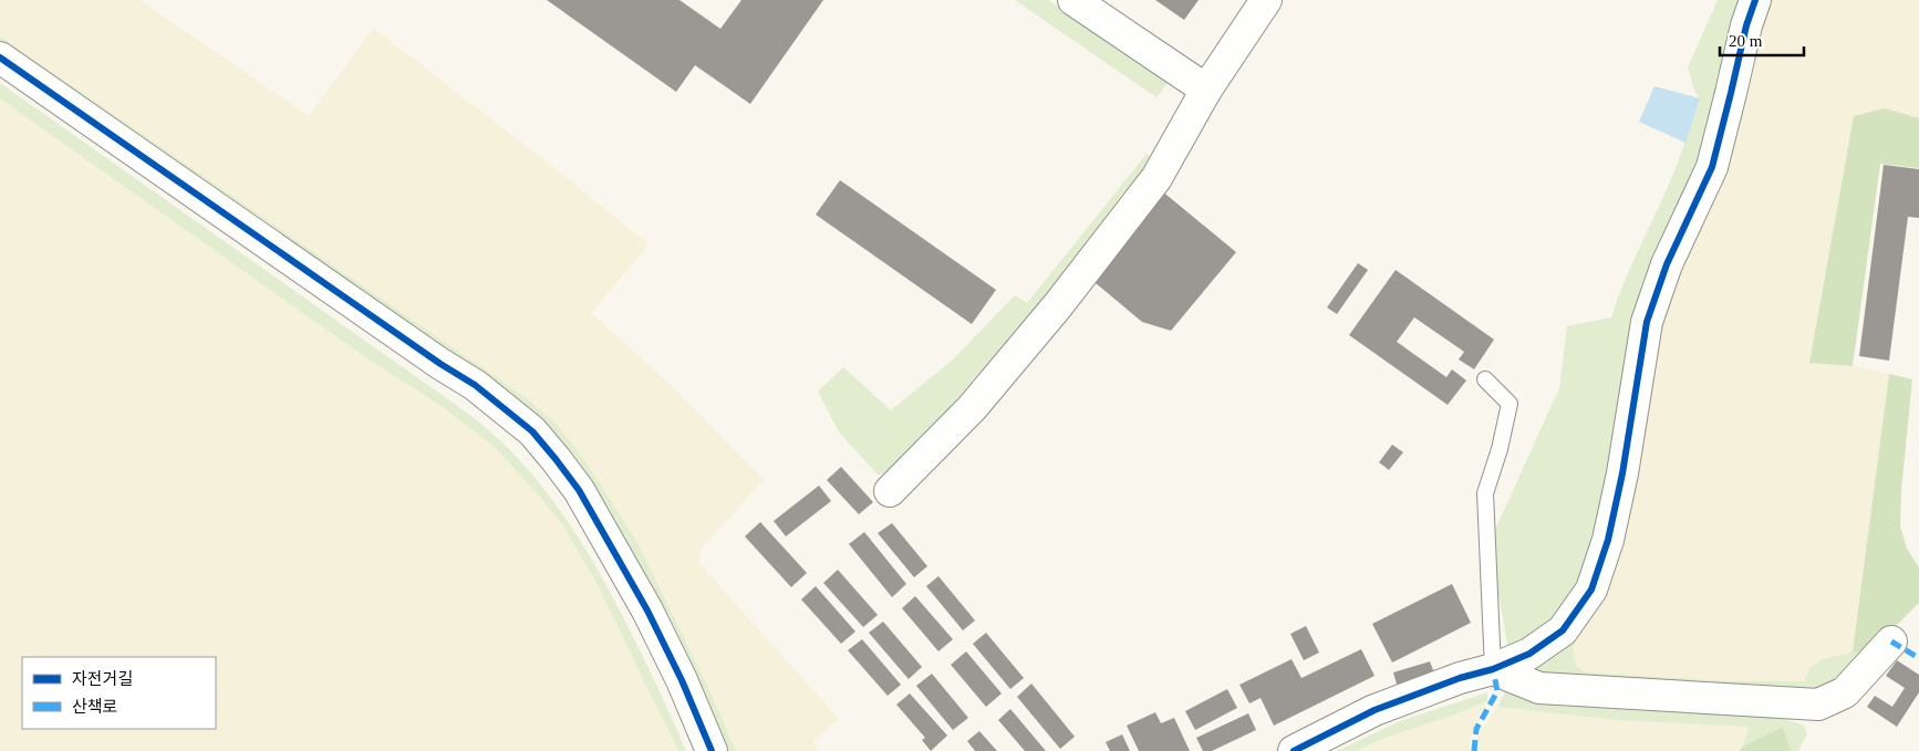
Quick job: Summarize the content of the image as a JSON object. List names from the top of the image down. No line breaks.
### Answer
{"legend":["자전거길","산책로"],"scale_bar":"20 m"}
